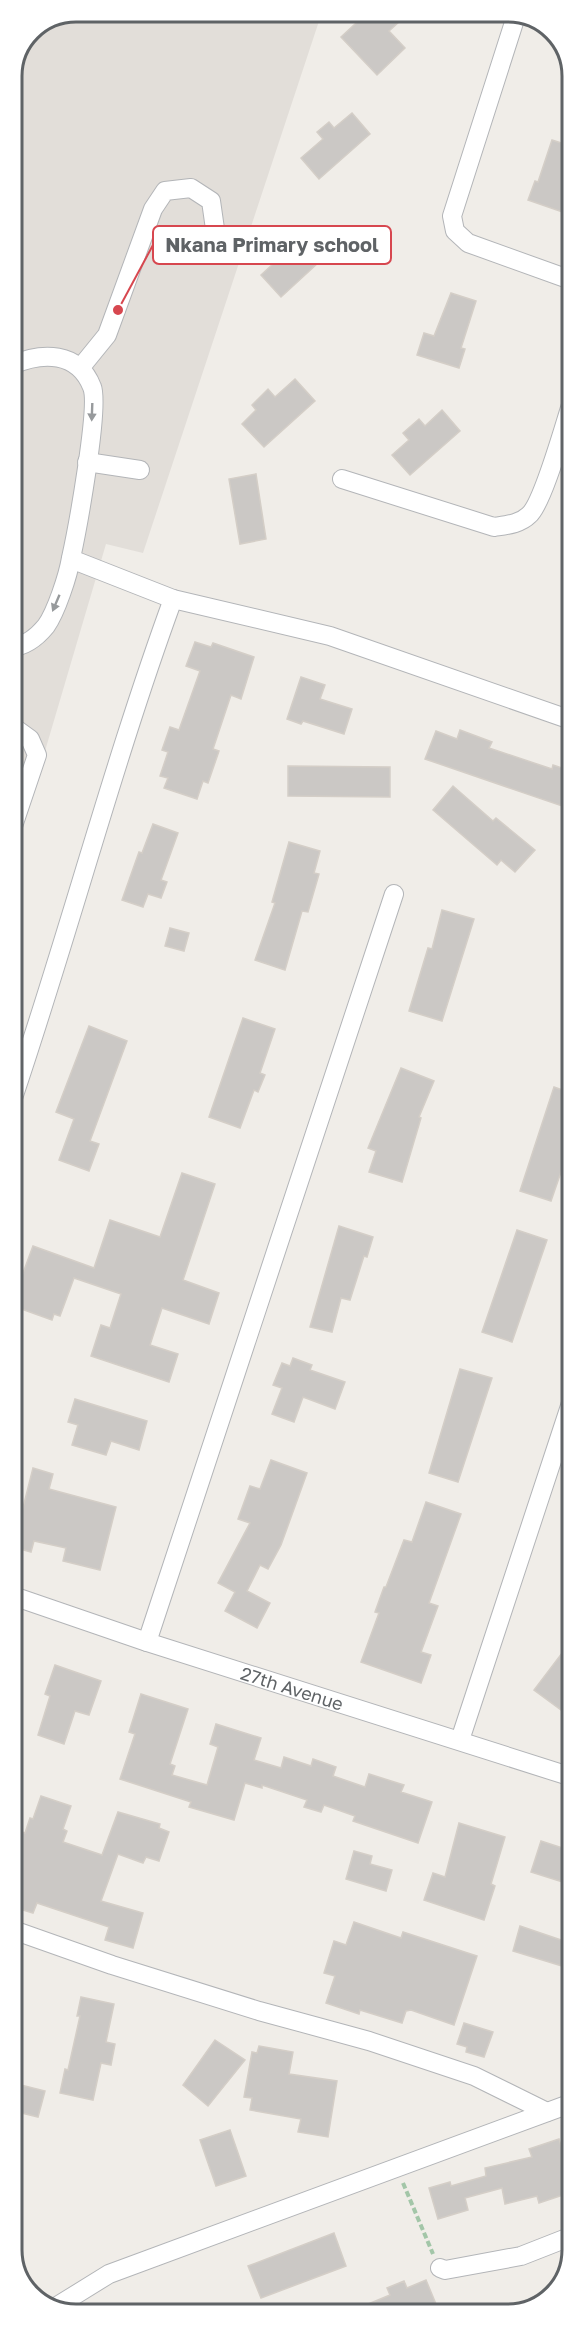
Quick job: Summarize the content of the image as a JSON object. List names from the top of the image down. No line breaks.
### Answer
{"streets":{"street":["27th Avenue"]},"places":["Nkana Primary school"]}
